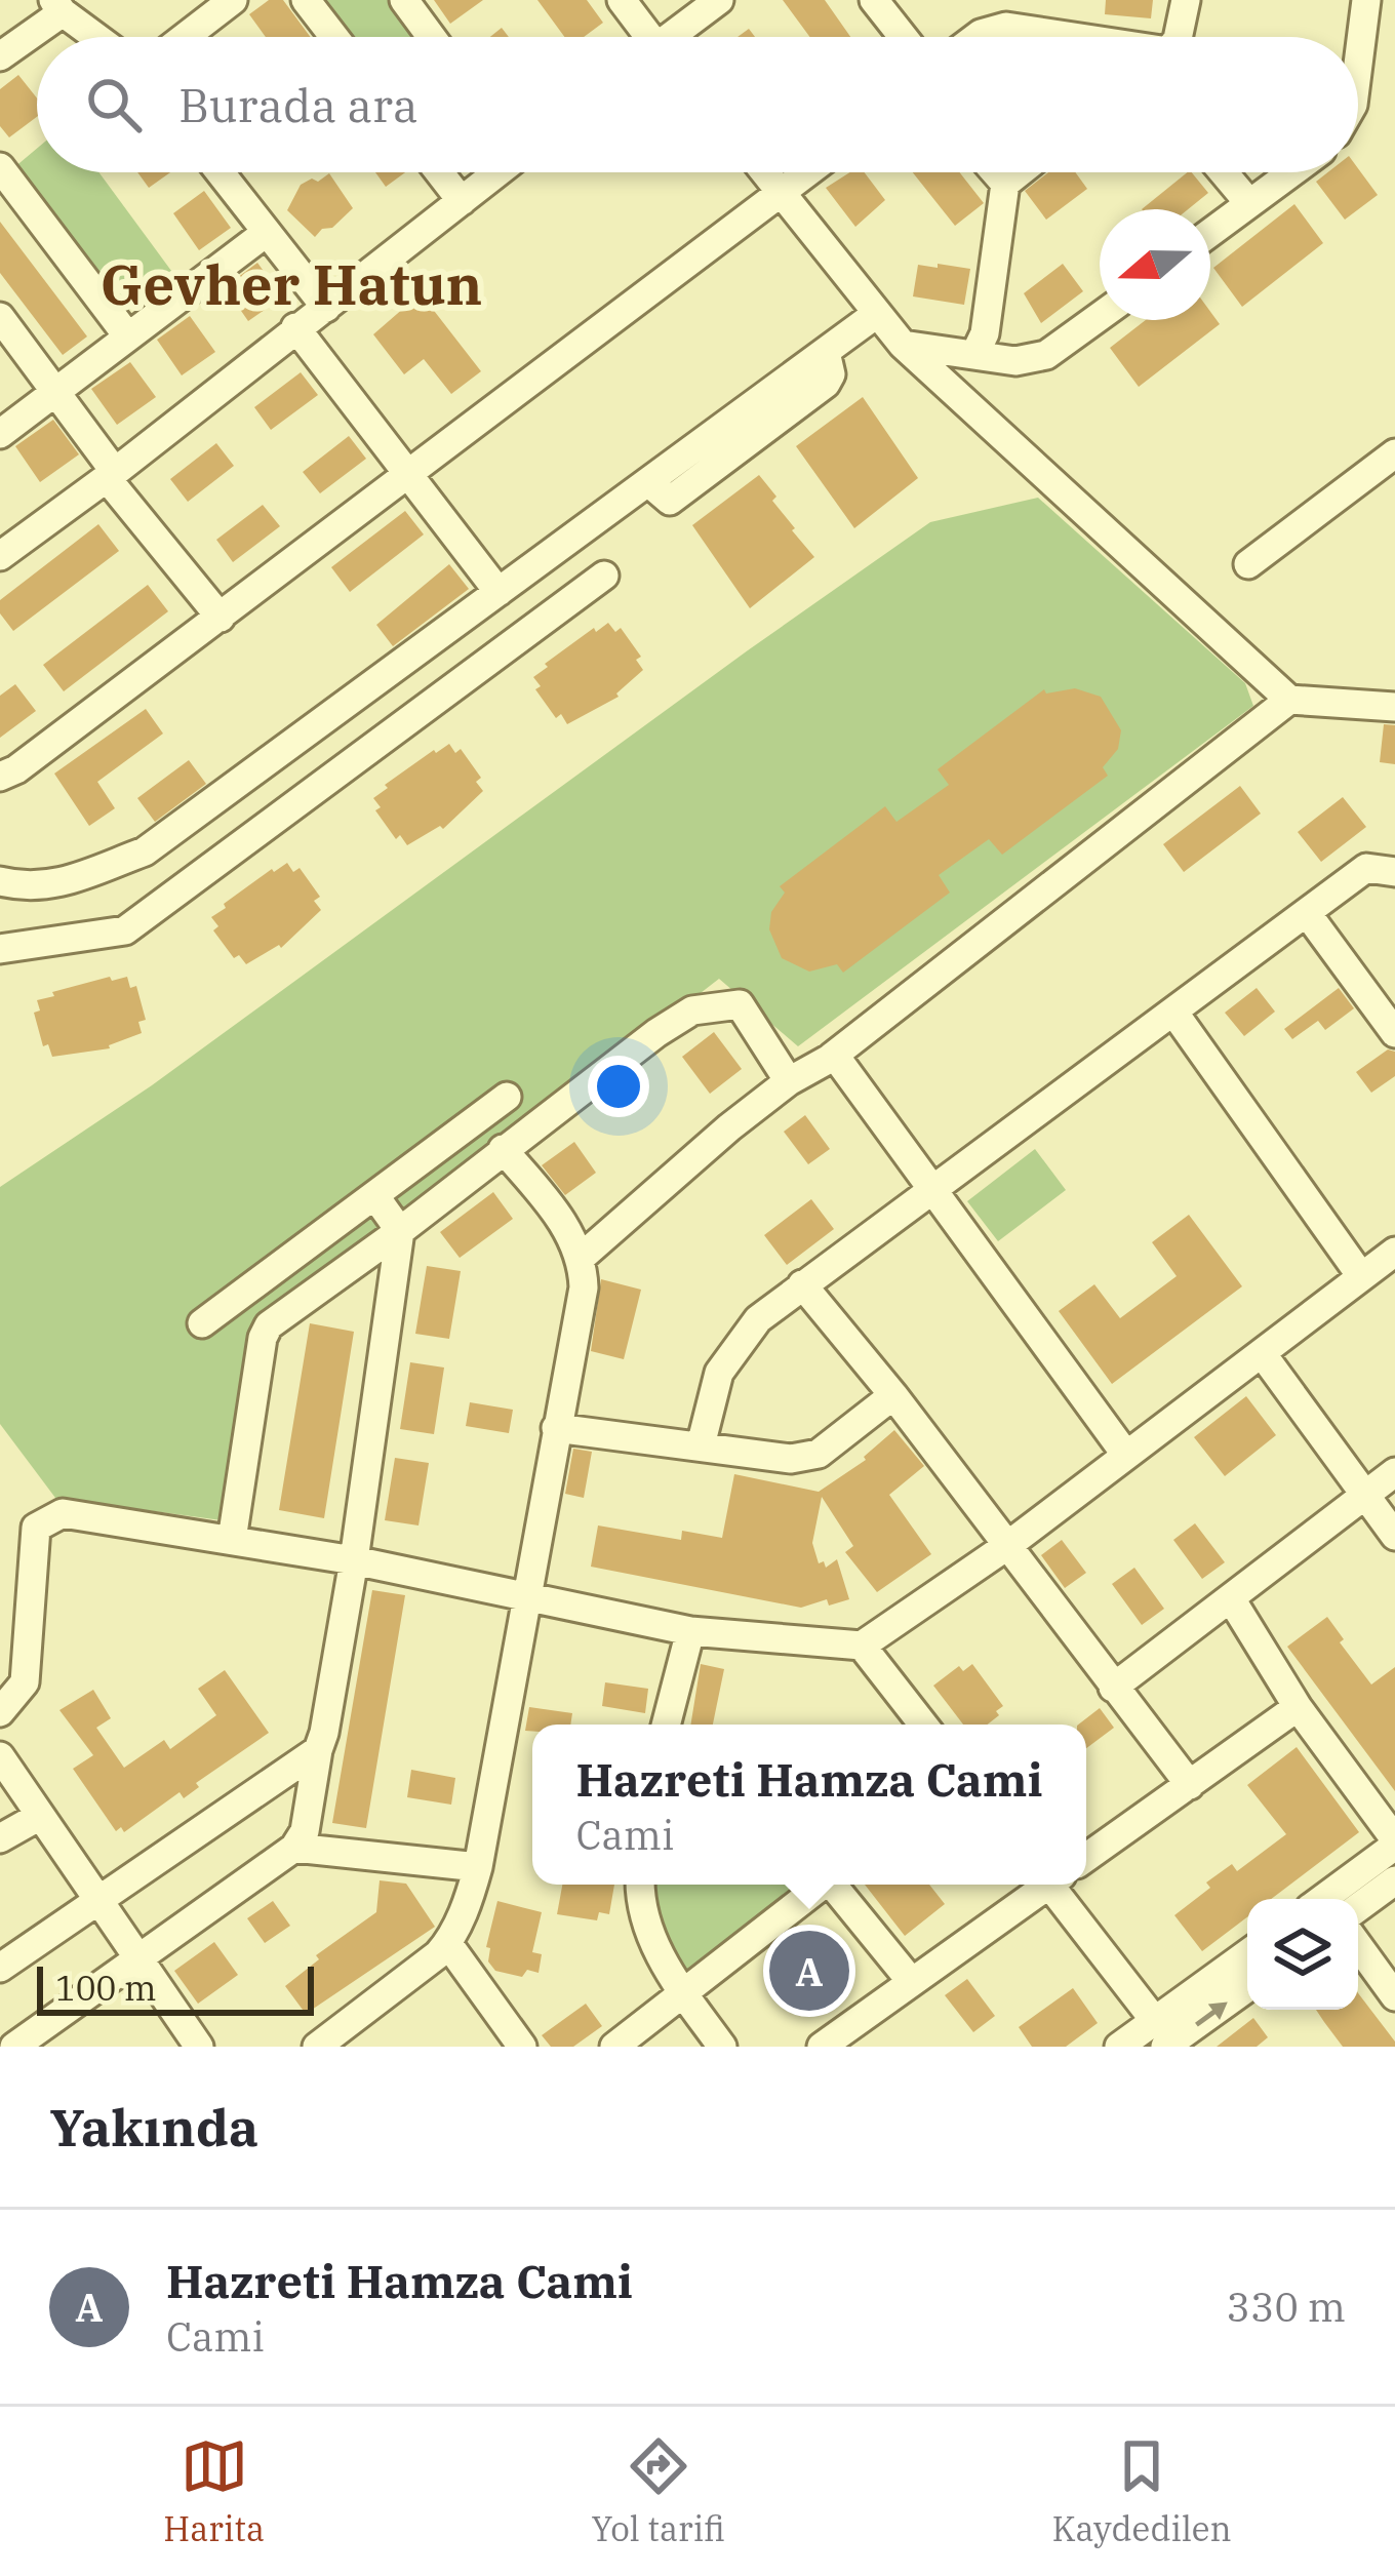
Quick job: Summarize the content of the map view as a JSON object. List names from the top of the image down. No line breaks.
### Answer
{"districts":["Gevher Hatun"],"scale_bar":"100 m","north":"left","page":{"search":"Burada ara","popup":["Hazreti Hamza Cami","Cami"],"pins":"A","scale":"100 m","heading":"Yakında","list":[{"mark":"A","name":"Hazreti Hamza Cami","note":"Cami","value":"330 m"}],"nav":["Harita","Yol tarifi","Kaydedilen"]}}
